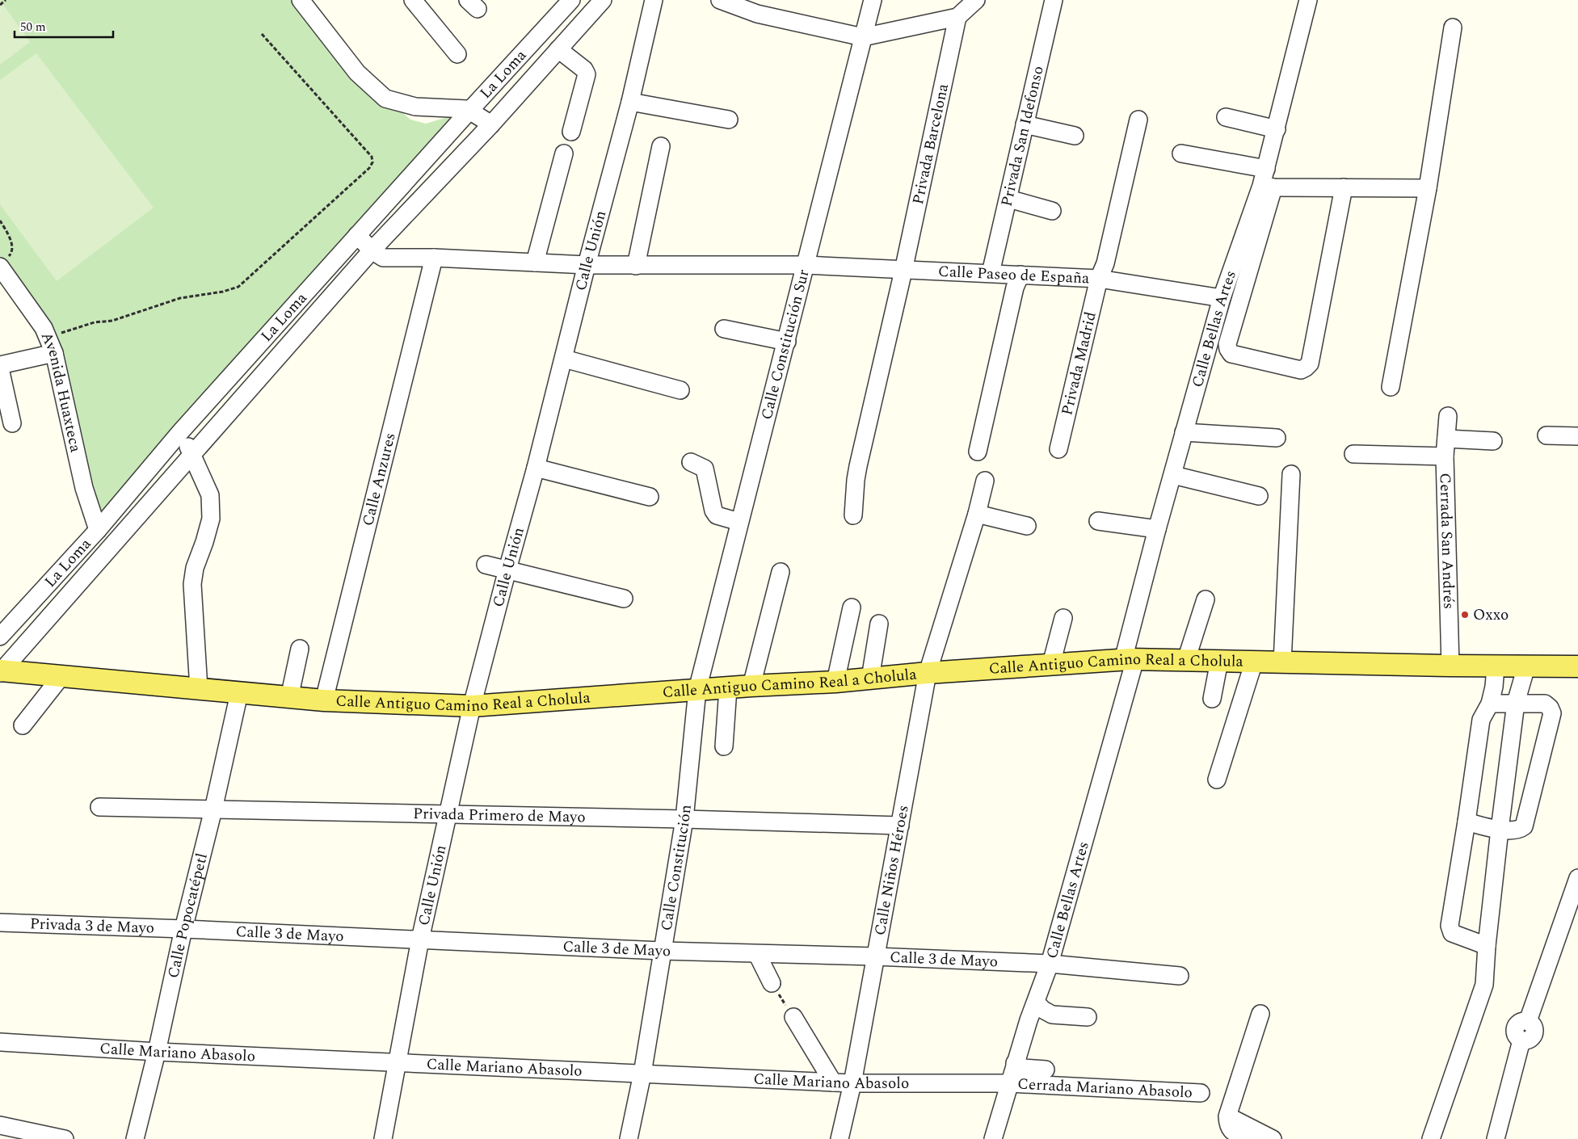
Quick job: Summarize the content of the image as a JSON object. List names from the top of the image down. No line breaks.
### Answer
{"streets":{"main road":["Calle Antiguo Camino Real a Cholula"],"street":["La Loma","Privada San Idefonso","Privada Barcelona","Calle Unión","Calle Paseo de España","Calle Bellas Artes","Calle Constitución Sur","Privada Madrid","Avenida Huaxteca","Calle Anzures","Cerrada San Andrés","Privada Primero de Mayo","Calle Constitución","Calle Niños Héroes","Calle Popocatépetl","Privada 3 de Mayo","Calle 3 de Mayo","Calle Mariano Abasolo","Cerrada Mariano Abasolo"]},"crossings":[["La Loma","Avenida Huaxteca"],["Privada San Idefonso","Calle Paseo de España"],["Privada Barcelona","Calle Paseo de España"],["Calle Unión","Calle Paseo de España"],["Calle Unión","Calle Antiguo Camino Real a Cholula"],["Calle Unión","Privada Primero de Mayo"],["Calle Unión","Calle 3 de Mayo"],["Calle Unión","Calle Mariano Abasolo"],["Calle Paseo de España","Calle Bellas Artes"],["Calle Paseo de España","Calle Constitución Sur"],["Calle Paseo de España","Privada Madrid"],["Calle Paseo de España","Calle Anzures"],["Calle Bellas Artes","Calle Antiguo Camino Real a Cholula"],["Calle Bellas Artes","Calle 3 de Mayo"],["Calle Bellas Artes","Calle Mariano Abasolo"],["Calle Bellas Artes","Cerrada Mariano Abasolo"],["Calle Constitución Sur","Calle Antiguo Camino Real a Cholula"],["Calle Constitución Sur","Calle Constitución"],["Calle Anzures","Calle Antiguo Camino Real a Cholula"],["Cerrada San Andrés","Calle Antiguo Camino Real a Cholula"],["Calle Antiguo Camino Real a Cholula","Calle Constitución"],["Calle Antiguo Camino Real a Cholula","Calle Niños Héroes"],["Calle Antiguo Camino Real a Cholula","Calle Popocatépetl"],["Privada Primero de Mayo","Calle Constitución"],["Privada Primero de Mayo","Calle Niños Héroes"],["Privada Primero de Mayo","Calle Popocatépetl"],["Calle Constitución","Calle 3 de Mayo"],["Calle Constitución","Calle Mariano Abasolo"],["Calle Niños Héroes","Calle 3 de Mayo"],["Calle Niños Héroes","Calle Mariano Abasolo"],["Calle Popocatépetl","Privada 3 de Mayo"],["Calle Popocatépetl","Calle 3 de Mayo"],["Calle Popocatépetl","Calle Mariano Abasolo"],["Privada 3 de Mayo","Calle 3 de Mayo"],["Calle Mariano Abasolo","Cerrada Mariano Abasolo"]],"places":["Oxxo"],"scale_bar":"50 m"}
